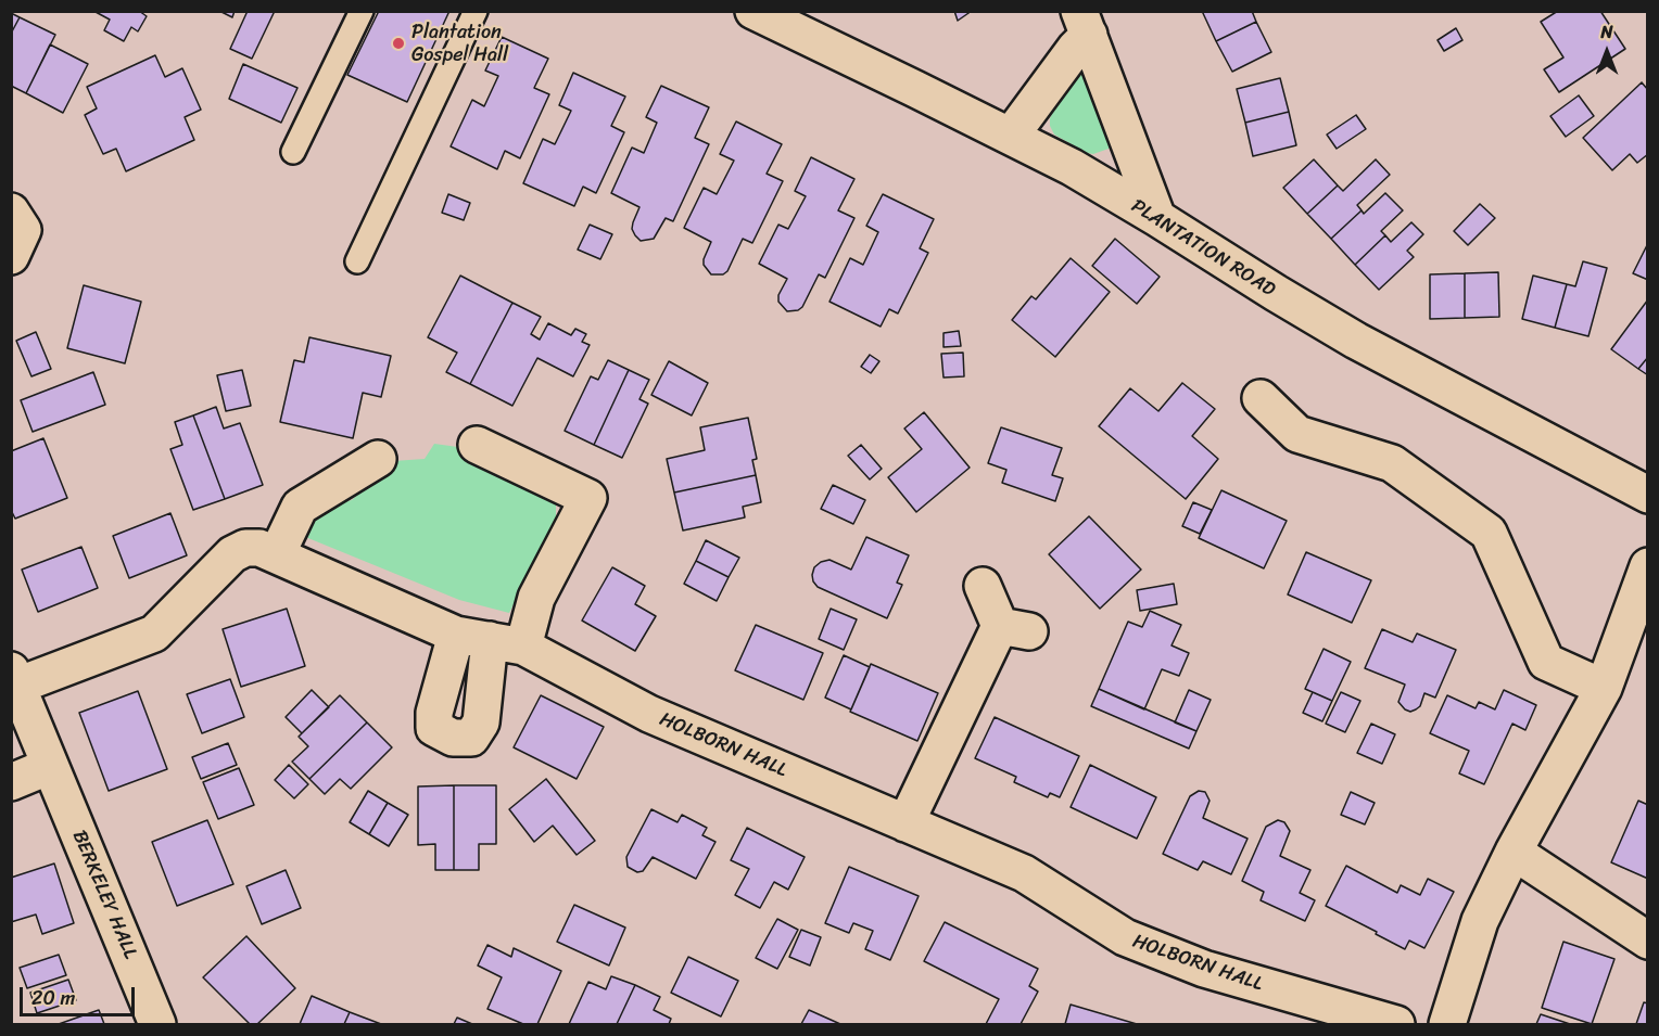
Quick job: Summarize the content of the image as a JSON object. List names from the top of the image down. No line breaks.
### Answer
{"streets":{"street":["PLANTATION ROAD","HOLBORN HALL","BERKELEY HALL"]},"crossings":[["HOLBORN HALL","BERKELEY HALL"]],"places":["Plantation Gospel Hall"],"scale_bar":"20 m","north":"top"}
